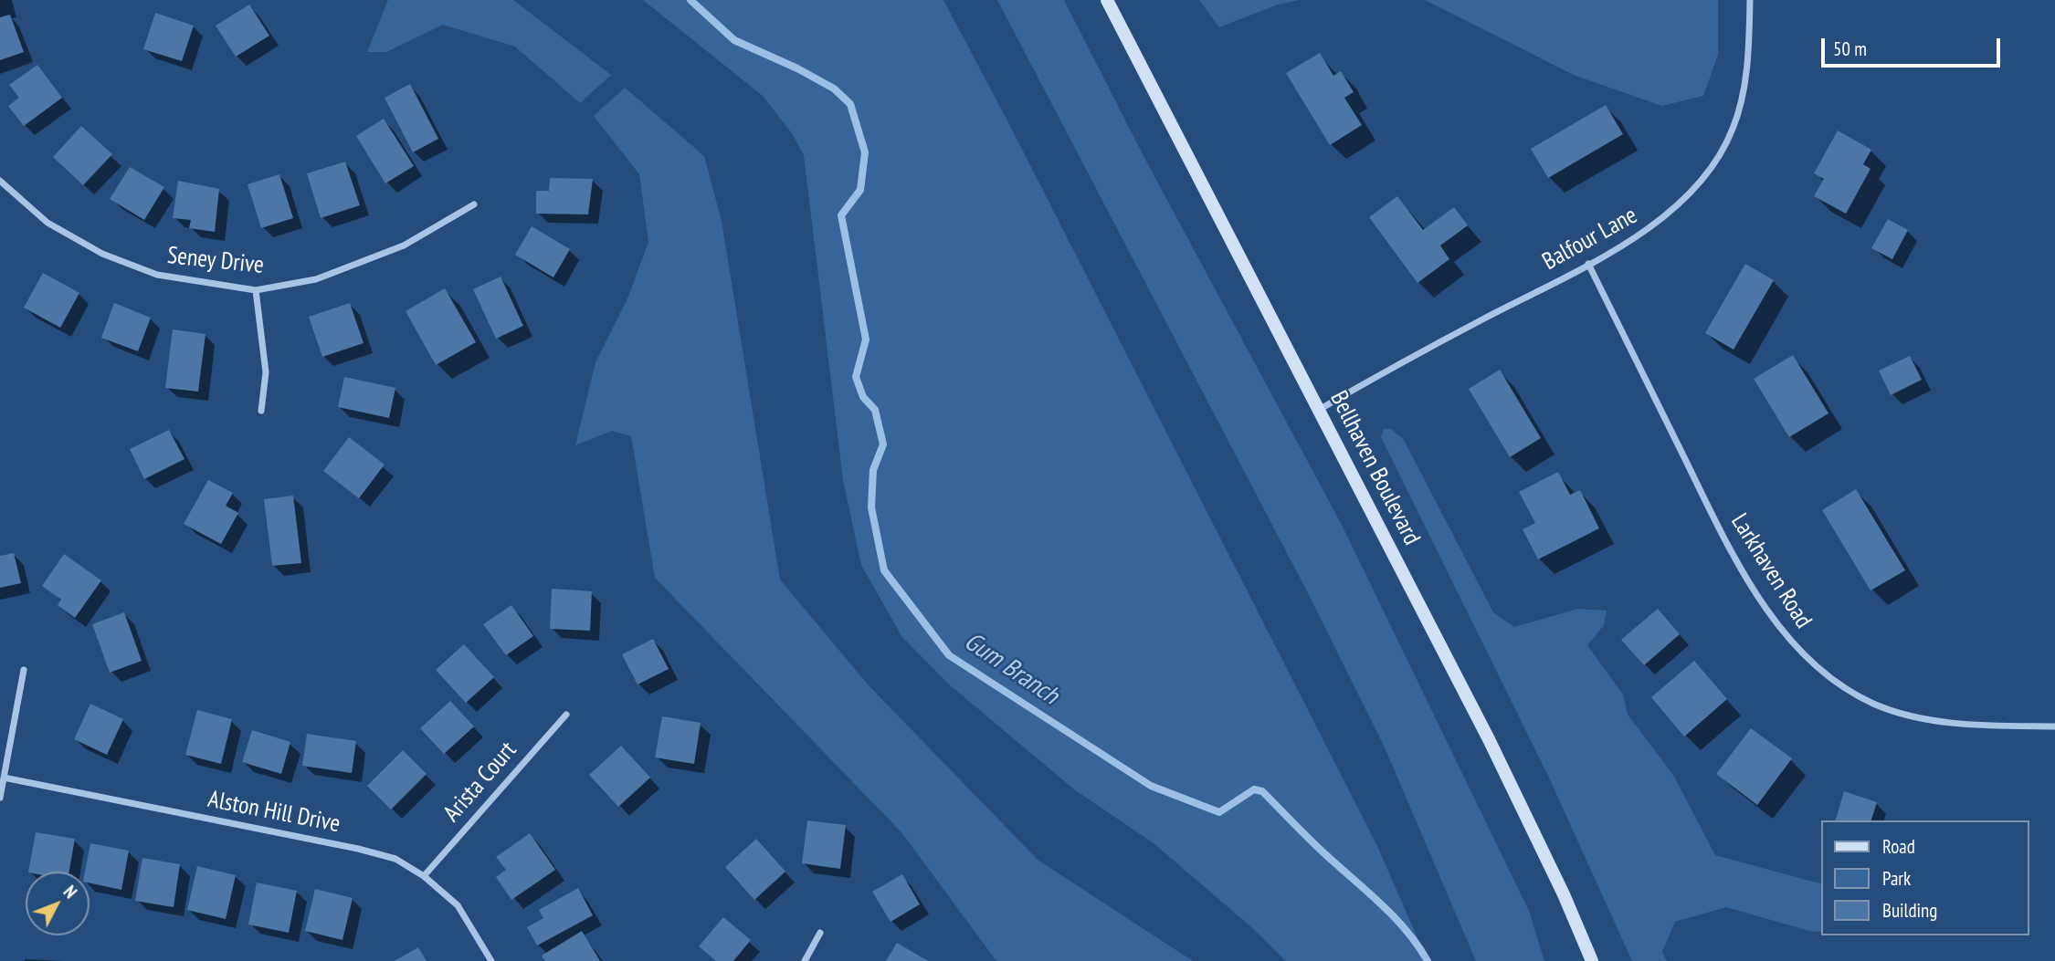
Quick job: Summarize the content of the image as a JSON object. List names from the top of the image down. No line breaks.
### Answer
{"streets":{"main road":["Bellhaven Boulevard"],"street":["Balfour Lane","Seney Drive","Larkhaven Road","Arista Court","Alston Hill Drive"]},"crossings":[["Balfour Lane","Bellhaven Boulevard"],["Balfour Lane","Larkhaven Road"],["Arista Court","Alston Hill Drive"]],"water":["Gum Branch"],"legend":["Road","Park","Building"],"scale_bar":"50 m","north":"top right"}
